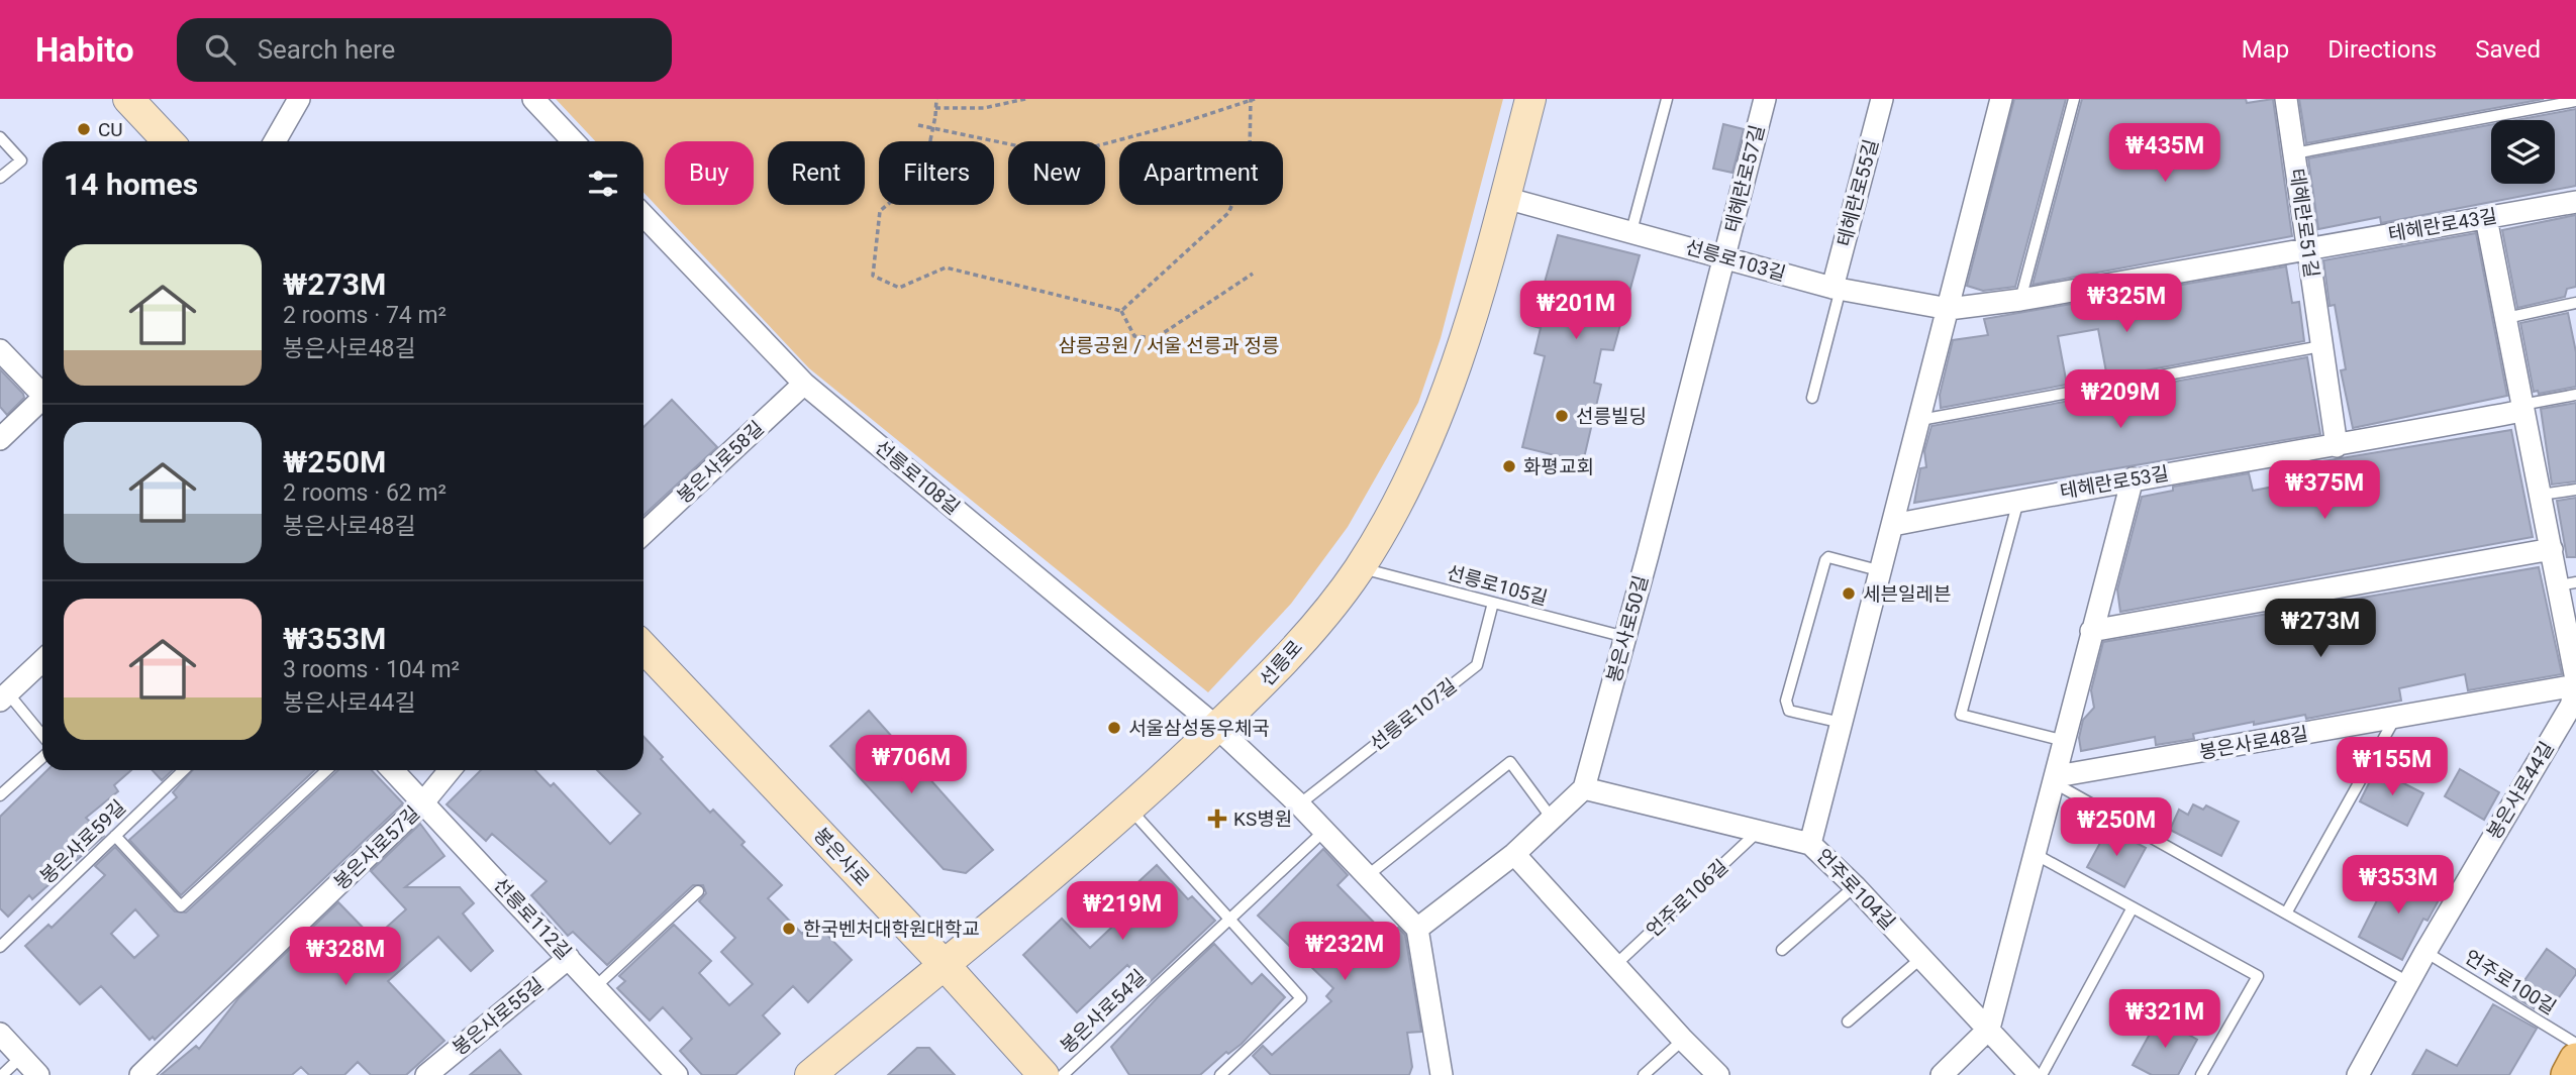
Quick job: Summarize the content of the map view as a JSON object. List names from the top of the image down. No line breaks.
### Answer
{"streets":{"main road":["선릉로","봉은사로"],"street":["테헤란로57길","테헤란로55길","테헤란로51길","테헤란로43길","선릉로103길","봉은사로58길","선릉로108길","테헤란로53길","봉은사로50길","봉은사로48길","봉은사로44길","봉은사로57길","언주로104길","선릉로112길","봉은사로55길"],"lane":["선릉로105길","선릉로107길","봉은사로59길","언주로106길","언주로100길","봉은사로54길"]},"crossings":[["테헤란로57길","선릉로103길"],["테헤란로57길","봉은사로50길"],["테헤란로55길","선릉로103길"],["테헤란로51길","테헤란로43길"],["테헤란로51길","선릉로103길"],["테헤란로51길","테헤란로53길"],["테헤란로43길","선릉로103길"],["선릉로103길","봉은사로50길"],["선릉로103길","선릉로"],["봉은사로58길","선릉로108길"],["선릉로108길","선릉로"],["선릉로105길","봉은사로50길"],["선릉로105길","선릉로"],["선릉로105길","선릉로107길"],["봉은사로50길","언주로104길"],["선릉로","봉은사로"],["봉은사로48길","봉은사로44길"],["봉은사로44길","언주로100길"],["봉은사로57길","선릉로112길"],["언주로104길","언주로106길"],["선릉로112길","봉은사로55길"]],"parks":["삼릉공원 / 서울 선릉과 정릉"],"places":{"other":["CU","선릉빌딩","화평교회","세븐일레븐","서울삼성동우체국","한국벤처대학원대학교"],"health":["KS병원"]},"page":{"header":"Habito","search":"Search here","nav":["Map","Directions","Saved"],"price":["₩435M","₩325M","₩201M","₩209M","₩375M","₩273M","₩706M","₩155M","₩250M","₩353M","₩219M","₩232M","₩328M","₩321M"],"chip":["Buy","Rent","Filters","New","Apartment"],"heading":"14 homes","list":[{"name":"₩273M","note":"2 rooms · 74 m² · 봉은사로48길"},{"name":"₩250M","note":"2 rooms · 62 m² · 봉은사로48길"},{"name":"₩353M","note":"3 rooms · 104 m² · 봉은사로44길"}]}}
